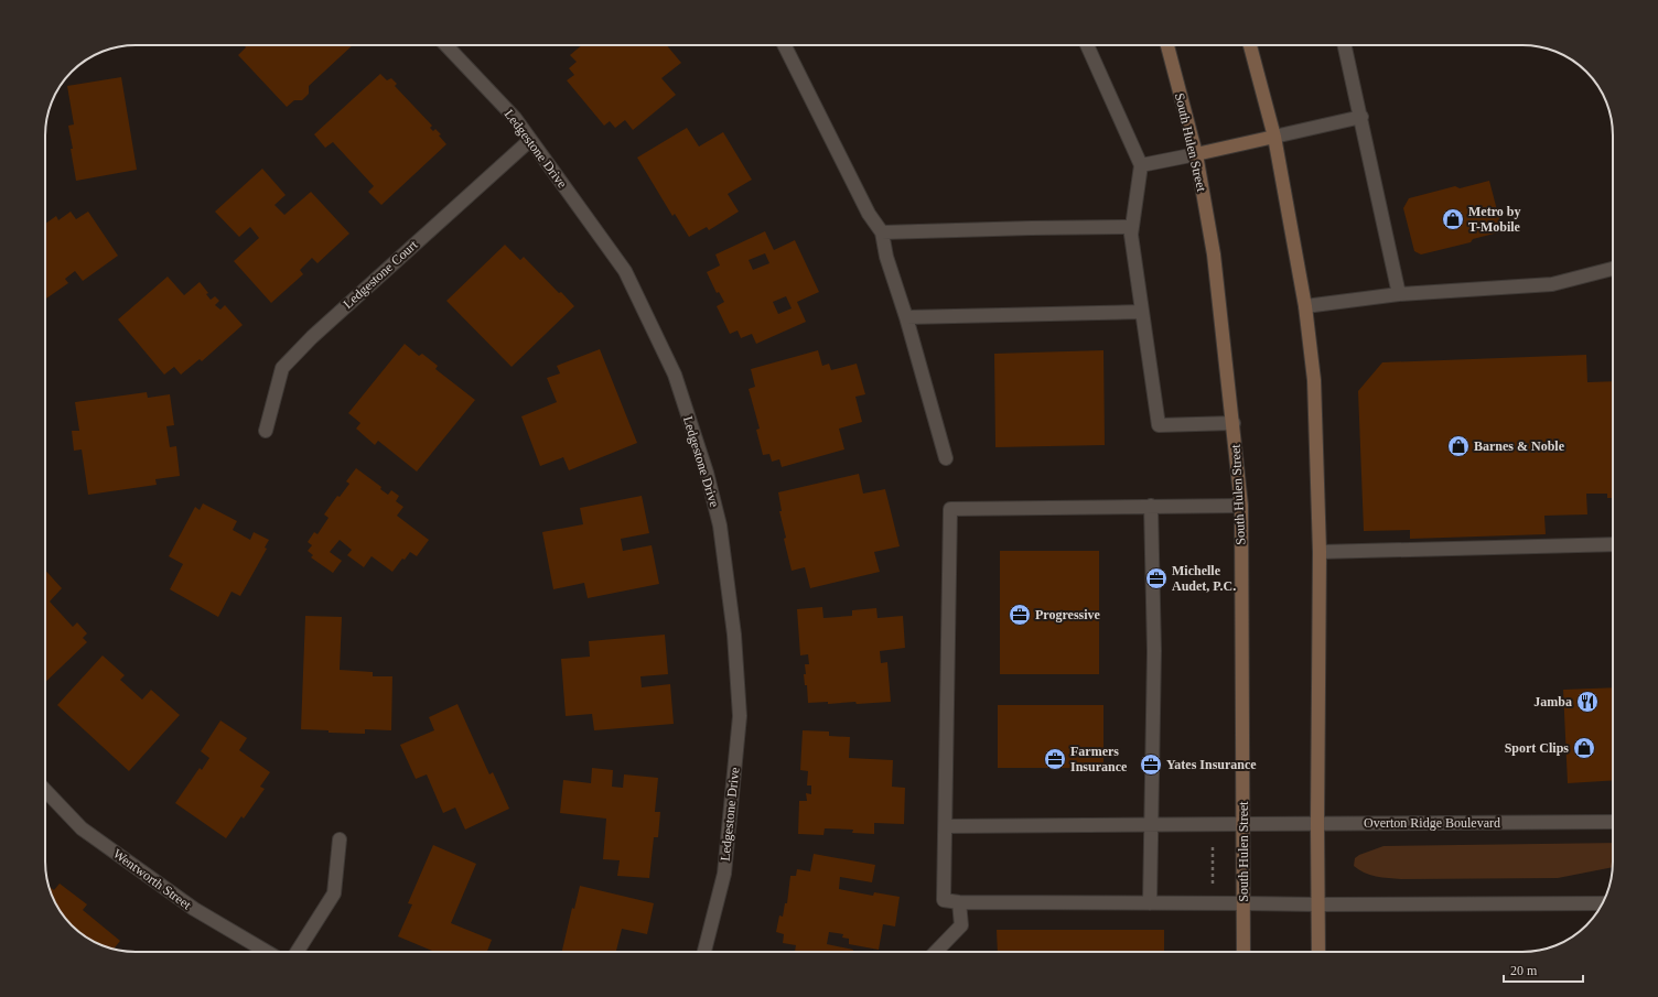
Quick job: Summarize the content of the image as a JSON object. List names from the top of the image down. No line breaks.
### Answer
{"streets":{"main road":["South Hulen Street"],"street":["Ledgestone Drive","Ledgestone Court","Overton Ridge Boulevard","Wentworth Street"]},"crossings":[["South Hulen Street","Overton Ridge Boulevard"],["Ledgestone Drive","Ledgestone Court"]],"places":{"shop":["Metro by T-Mobile","Barnes & Noble","Sport Clips"],"office":["Michelle Audet, P.C.","Progressive","Farmers Insurance","Yates Insurance"],"restaurant":["Jamba"]},"scale_bar":"20 m"}
